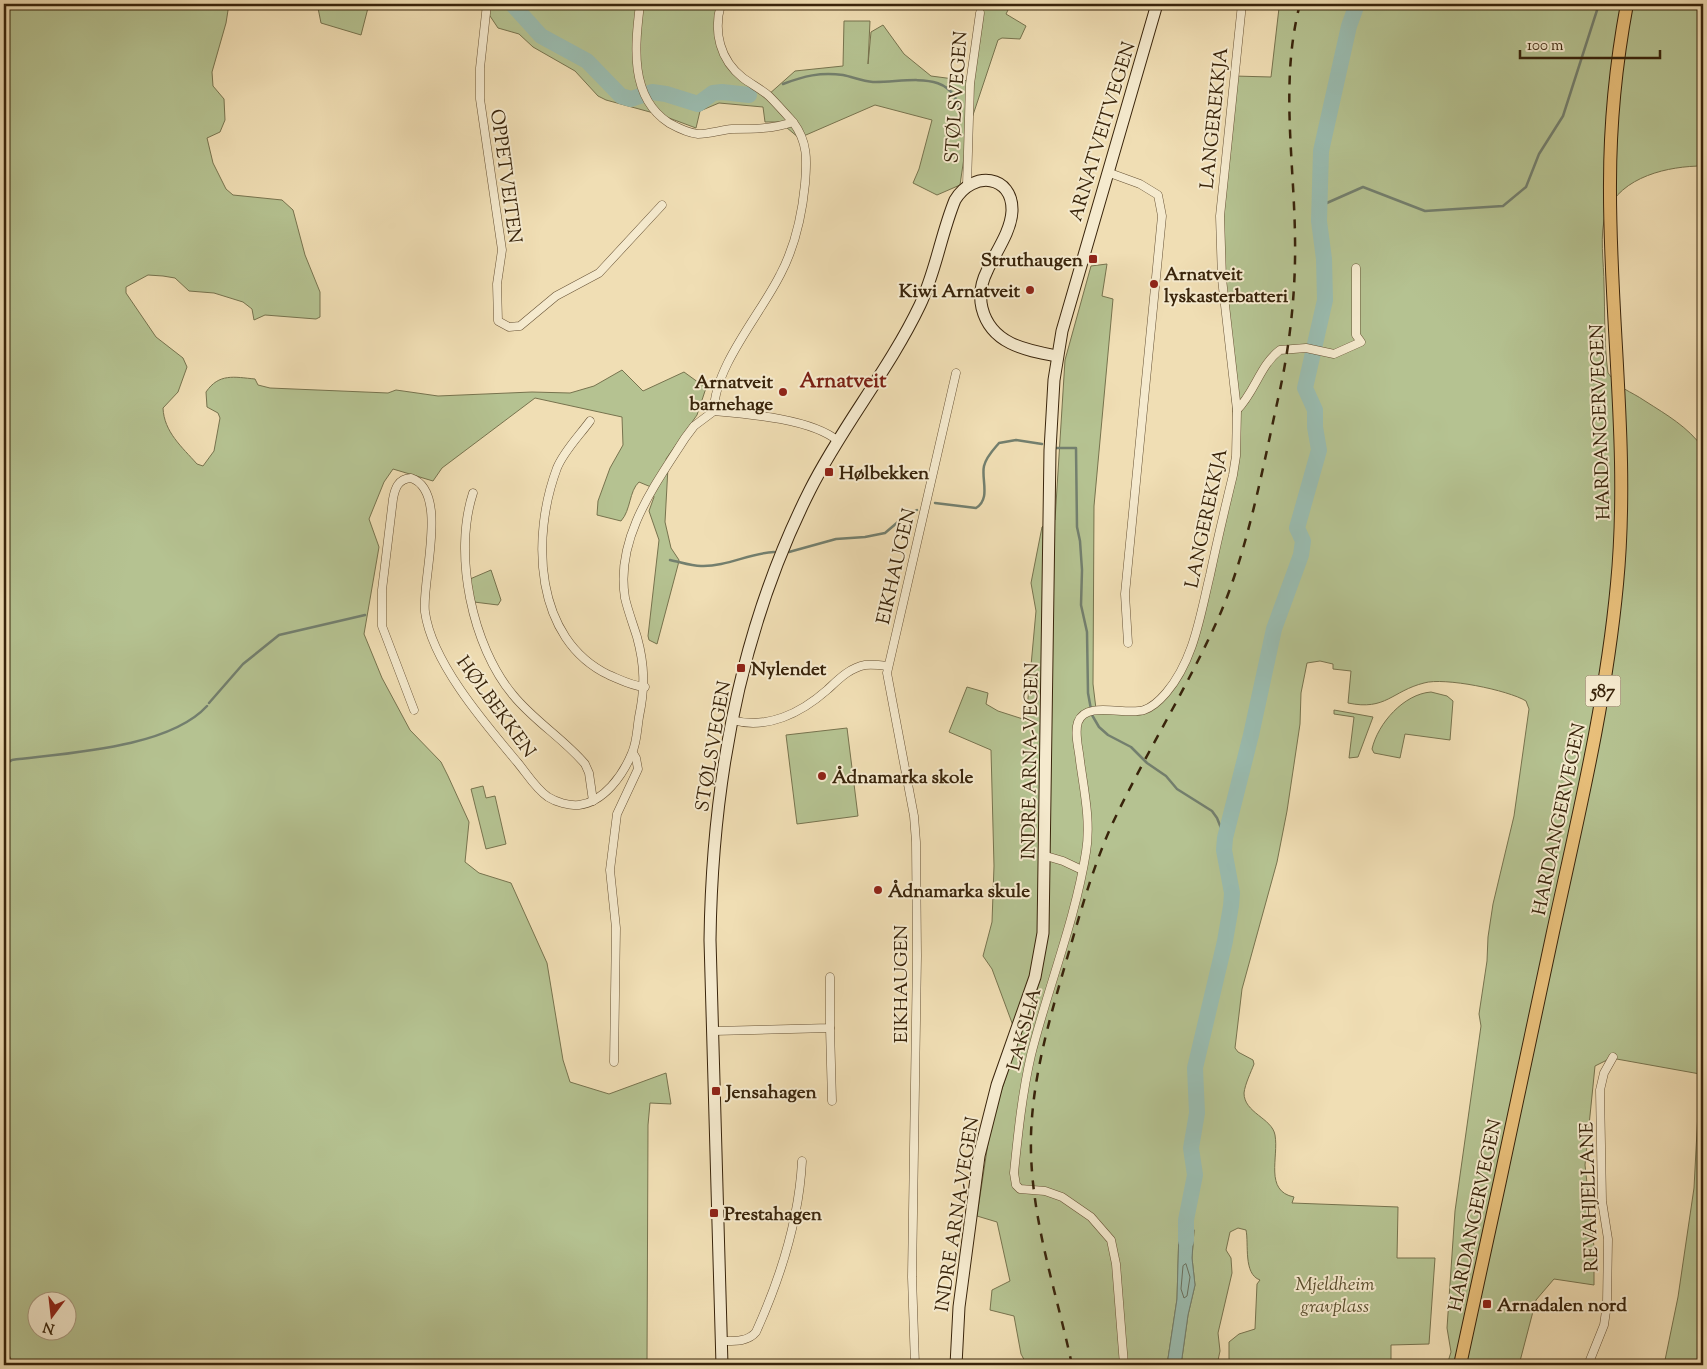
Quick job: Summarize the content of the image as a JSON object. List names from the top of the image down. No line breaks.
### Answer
{"streets":{"main road":["HARDANGERVEGEN","587"],"street":["STØLSVEGEN","LANGEREKKJA","ARNATVEITVEGEN","OPPETVEITEN","EIKHAUGEN","HØLBEKKEN","INDRE ARNA-VEGEN","LAKSLIA","REVAHJELLANE"]},"crossings":[["STØLSVEGEN","ARNATVEITVEGEN"],["STØLSVEGEN","INDRE ARNA-VEGEN"],["LANGEREKKJA","LAKSLIA"],["ARNATVEITVEGEN","INDRE ARNA-VEGEN"]],"districts":["Arnatveit"],"parks":["Mjeldheim gravplass"],"places":{"transit":["Struthaugen","Hølbekken","Nylendet","Jensahagen","Prestahagen","Arnadalen nord"],"other":["Arnatveit lyskasterbatteri","Kiwi Arnatveit","Arnatveit barnehage","Ådnamarka skole","Ådnamarka skule"]},"scale_bar":"100 m","north":"bottom"}
